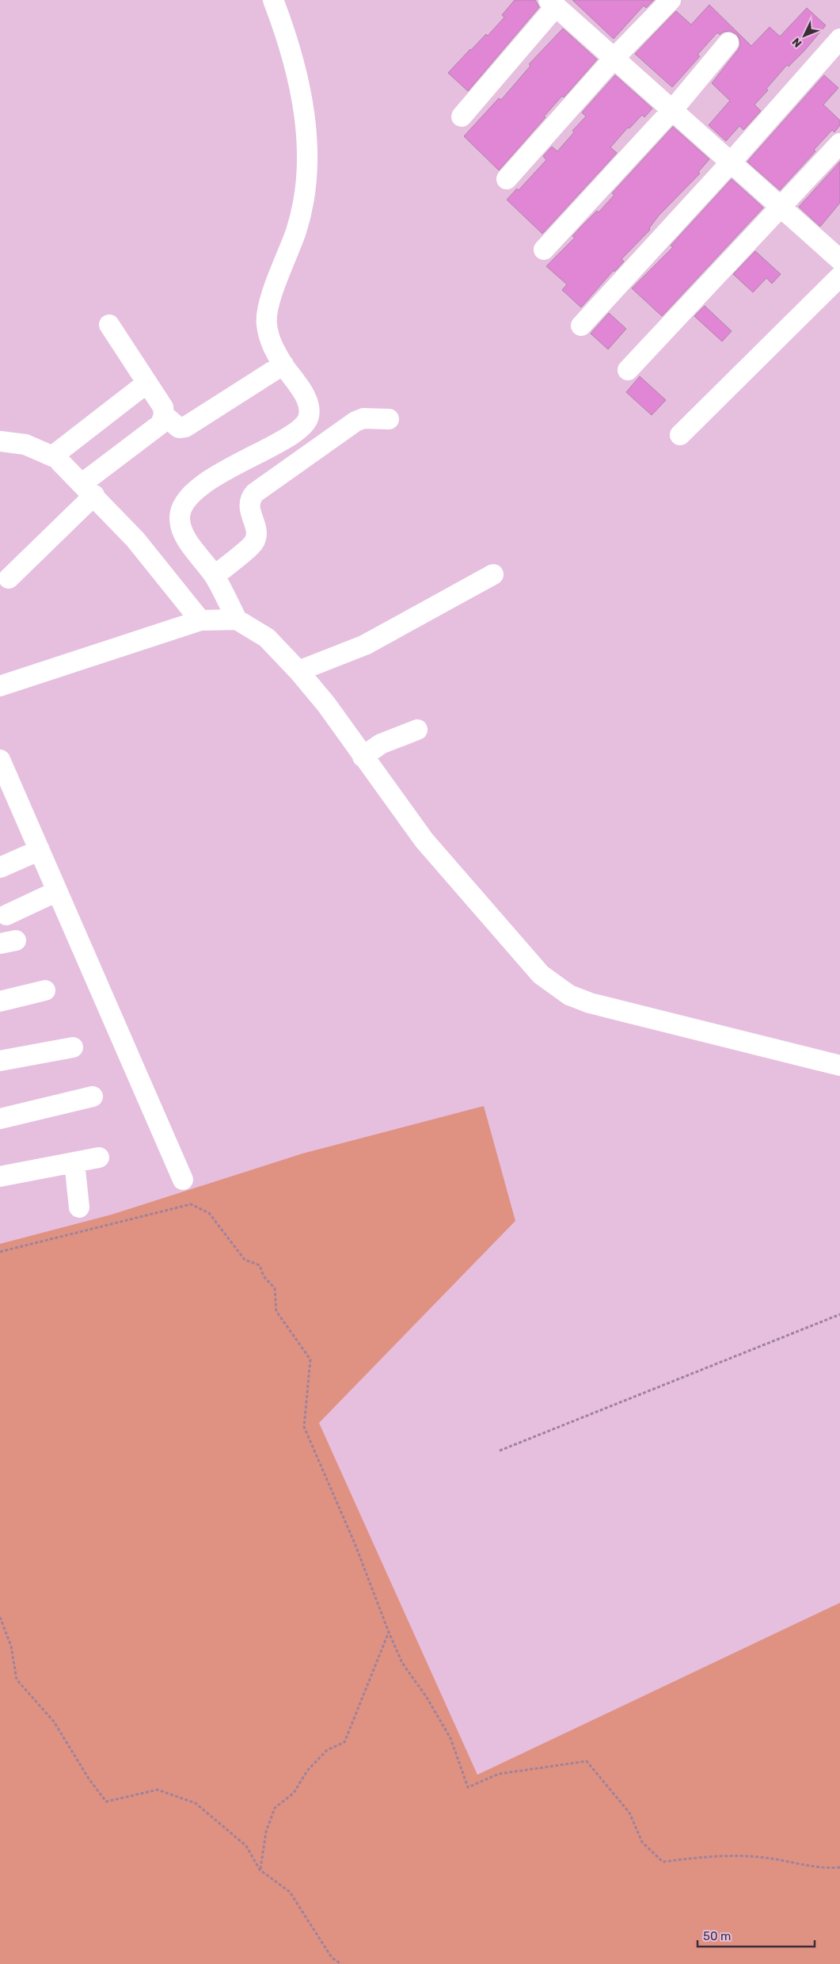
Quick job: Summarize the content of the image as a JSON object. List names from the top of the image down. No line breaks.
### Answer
{"scale_bar":"50 m","north":"bottom left"}
